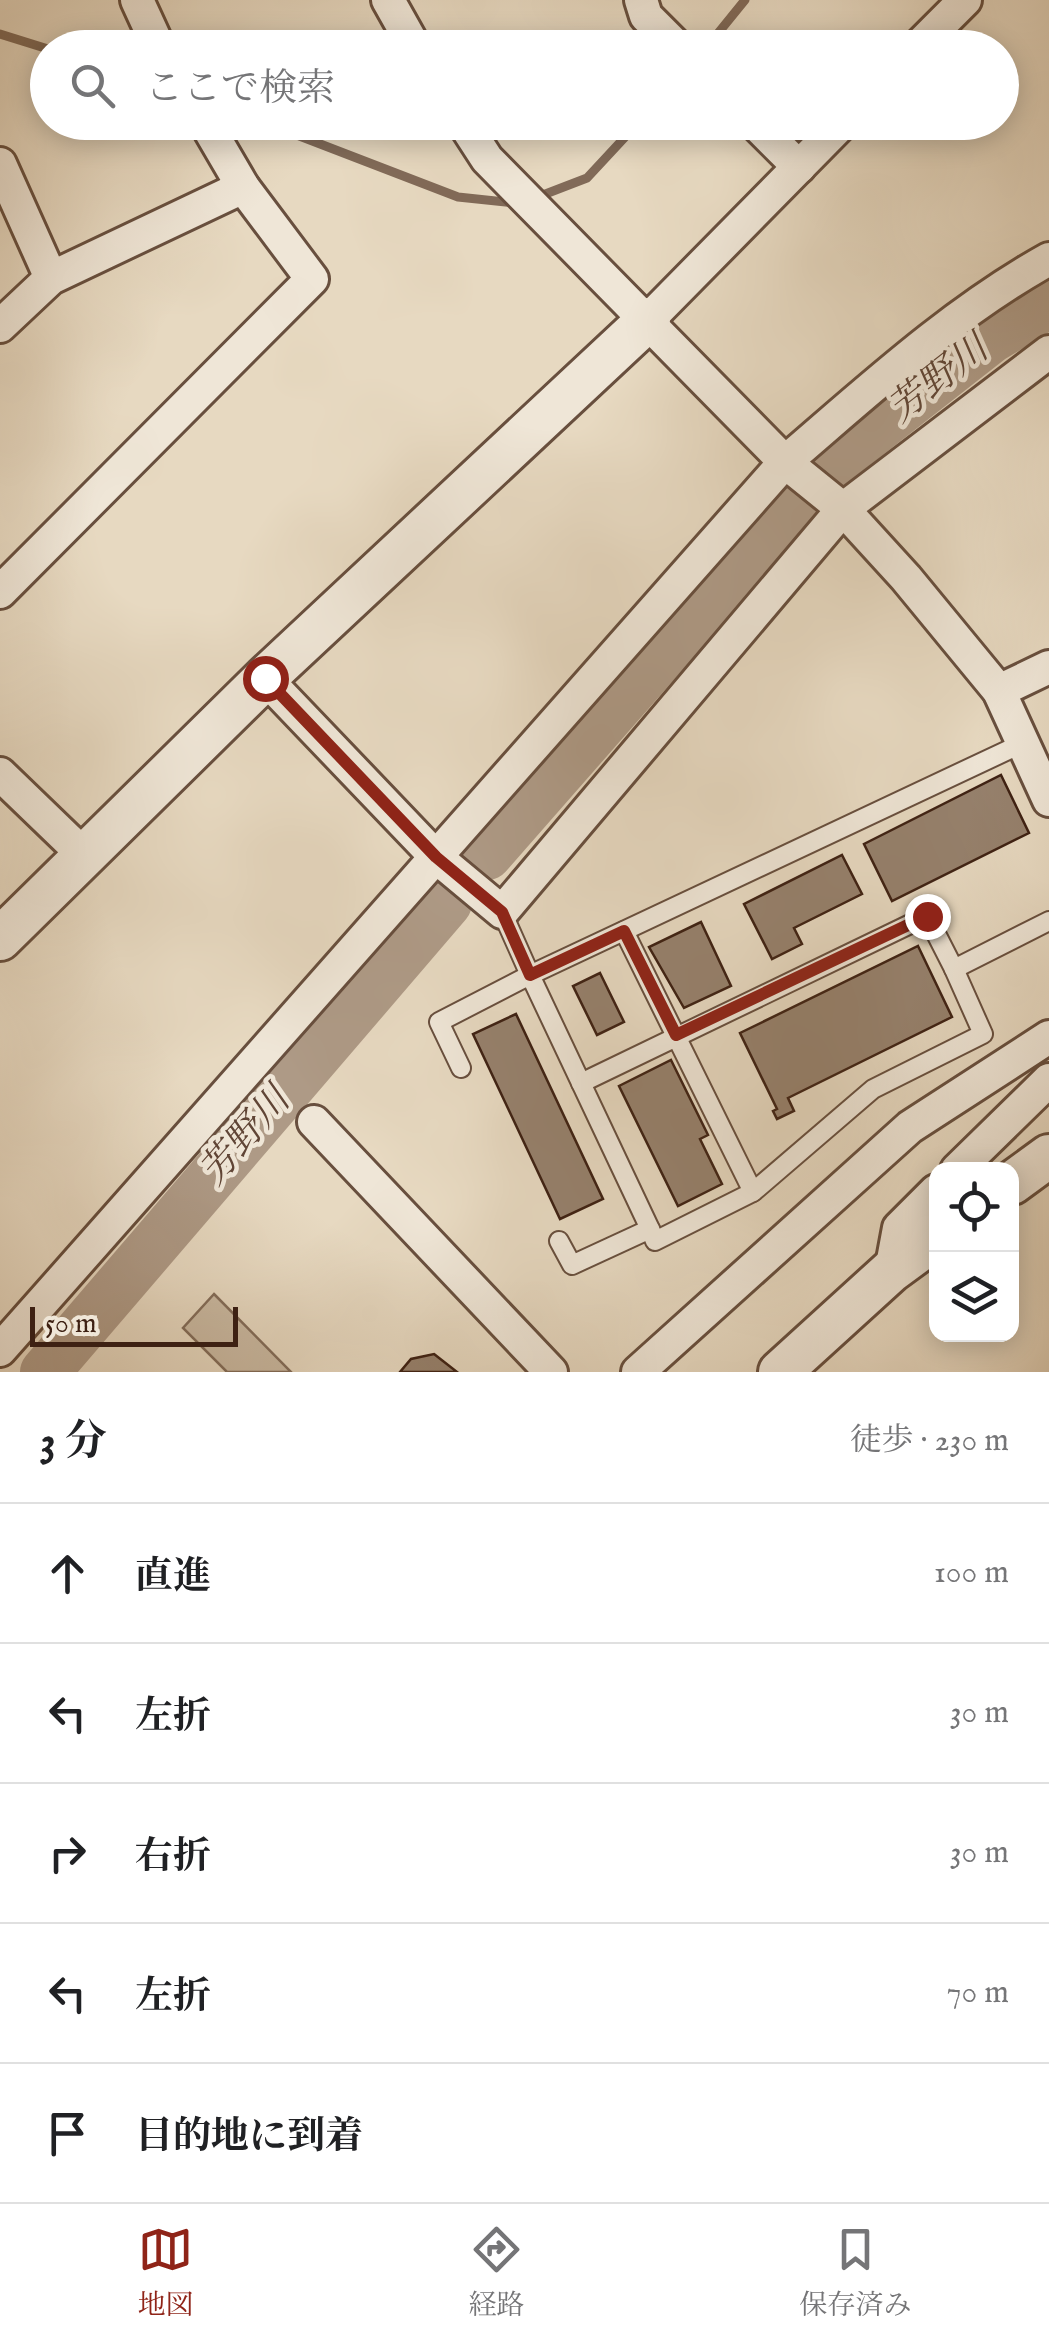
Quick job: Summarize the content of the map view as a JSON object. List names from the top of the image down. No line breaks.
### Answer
{"water":["芳野川"],"scale_bar":"50 m","page":{"search":"ここで検索","scale":"50 m","heading":["3 分","徒歩 · 230 m"],"list":[["直進","100 m"],["左折","30 m"],["右折","30 m"],["左折","70 m"],"目的地に到着"],"nav":["地図","経路","保存済み"]}}
